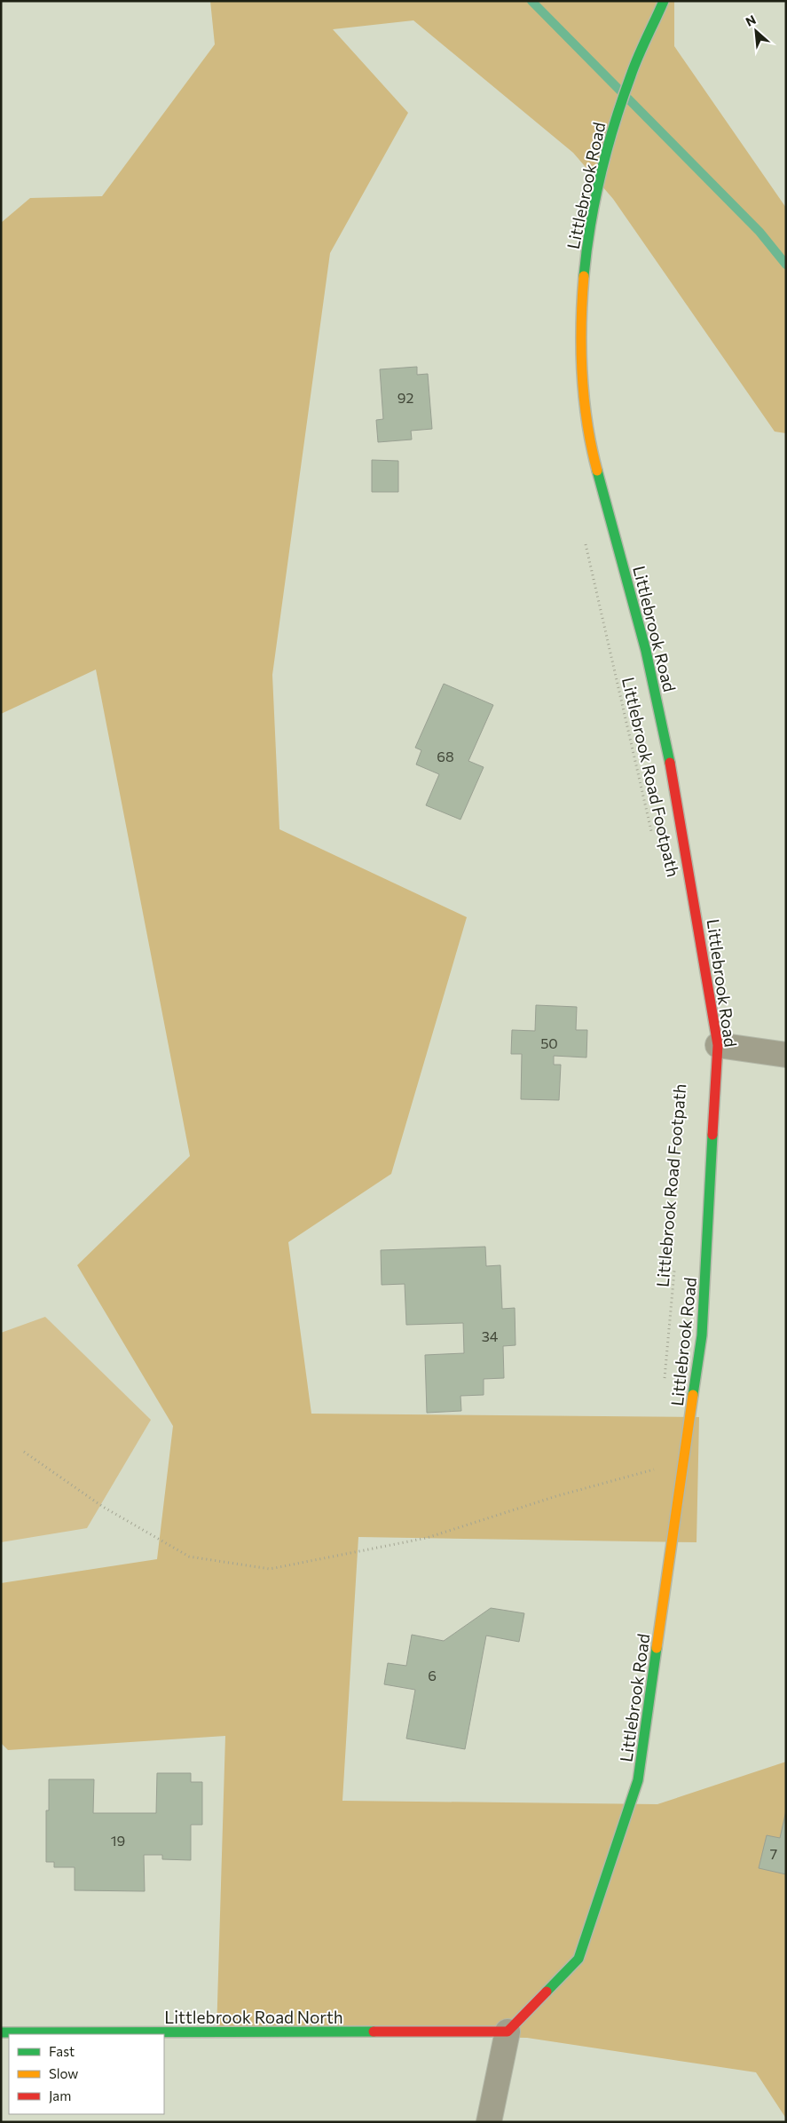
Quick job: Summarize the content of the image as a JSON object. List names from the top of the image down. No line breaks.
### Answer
{"streets":{"street":["Littlebrook Road","Littlebrook Road North"],"path":["Littlebrook Road Footpath"]},"crossings":[["Littlebrook Road","Littlebrook Road North"]],"house_numbers":["92","68","50","34","6","19","7"],"legend":["Fast","Slow","Jam"],"north":"top left"}
